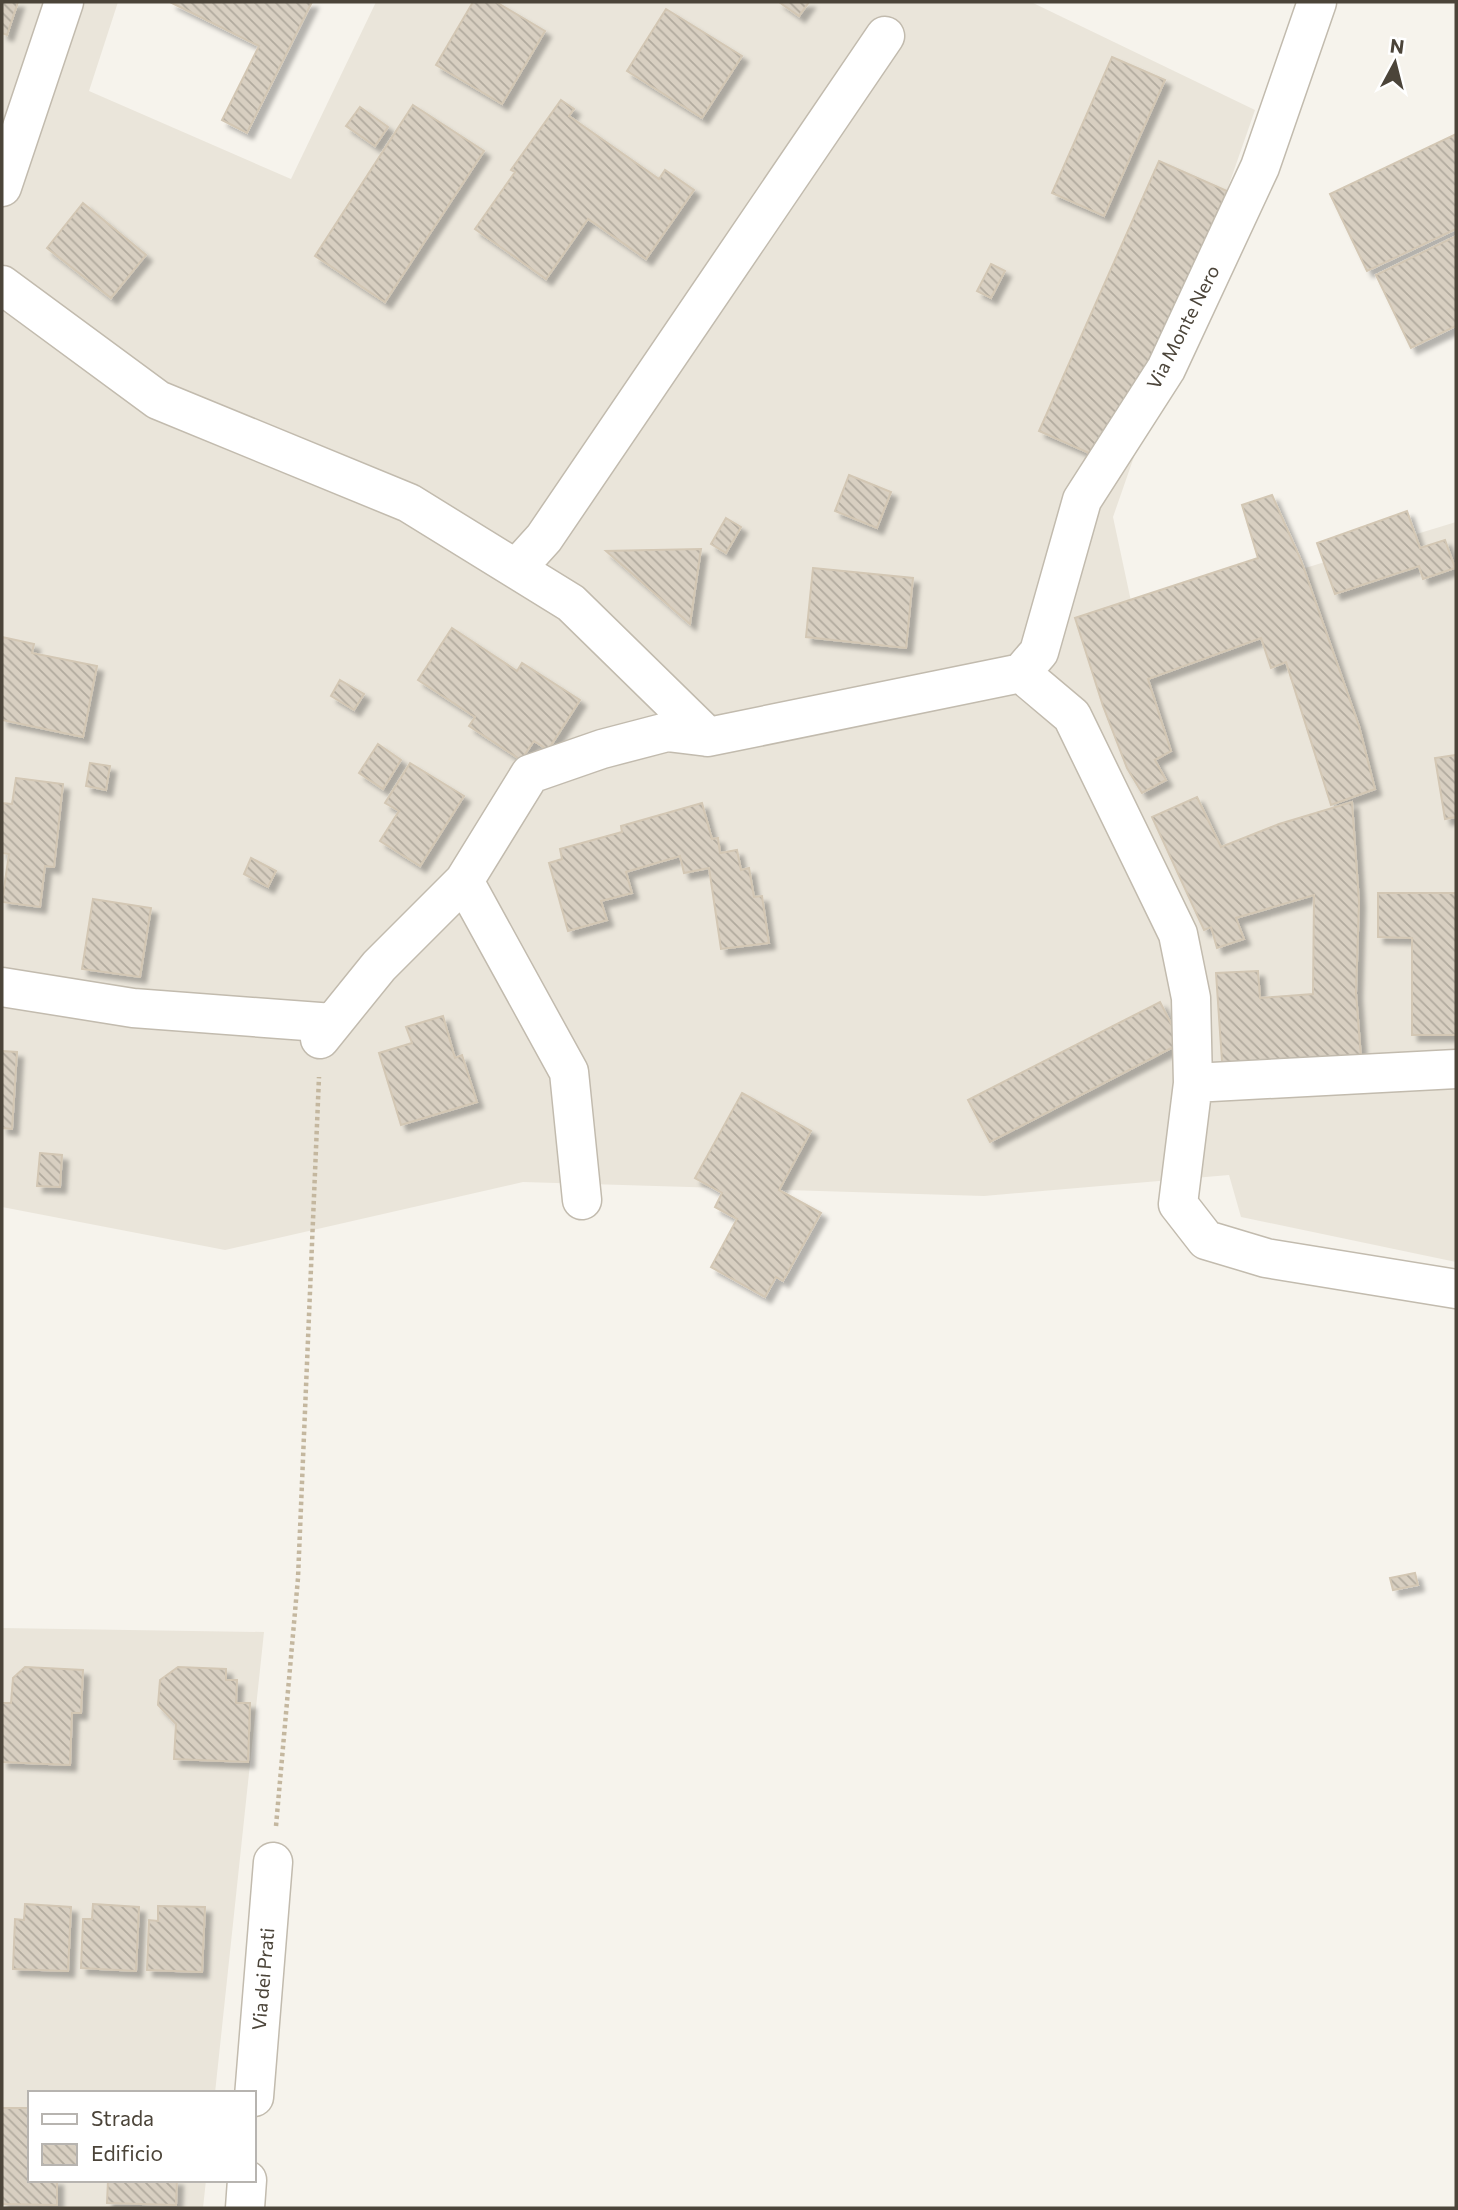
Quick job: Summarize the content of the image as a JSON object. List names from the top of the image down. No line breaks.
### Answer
{"streets":{"street":["Via Monte Nero","Via dei Prati"]},"legend":["Strada","Edificio"],"north":"top"}
